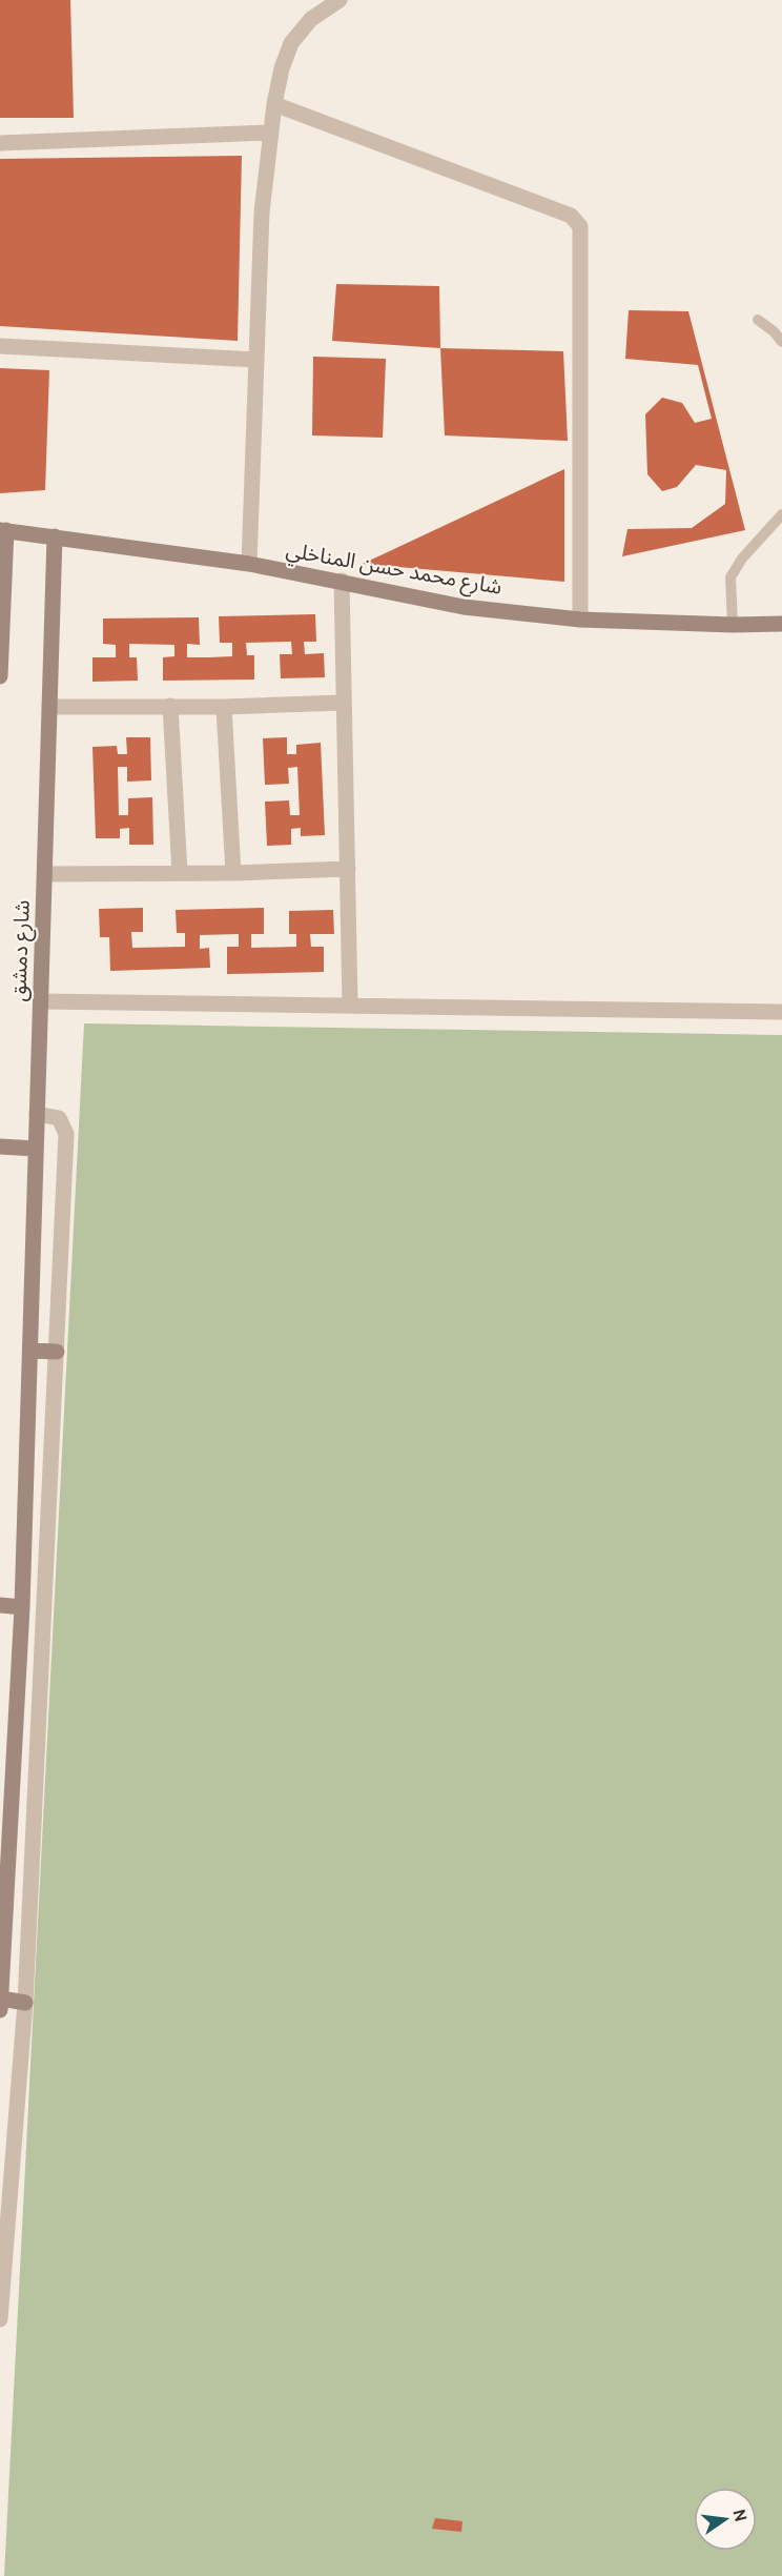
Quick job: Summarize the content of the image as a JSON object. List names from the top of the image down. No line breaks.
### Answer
{"streets":{"street":["شارع محمد حسن المناخلي","شارع دمشق"]},"crossings":[["شارع محمد حسن المناخلي","شارع دمشق"]],"north":"right"}
